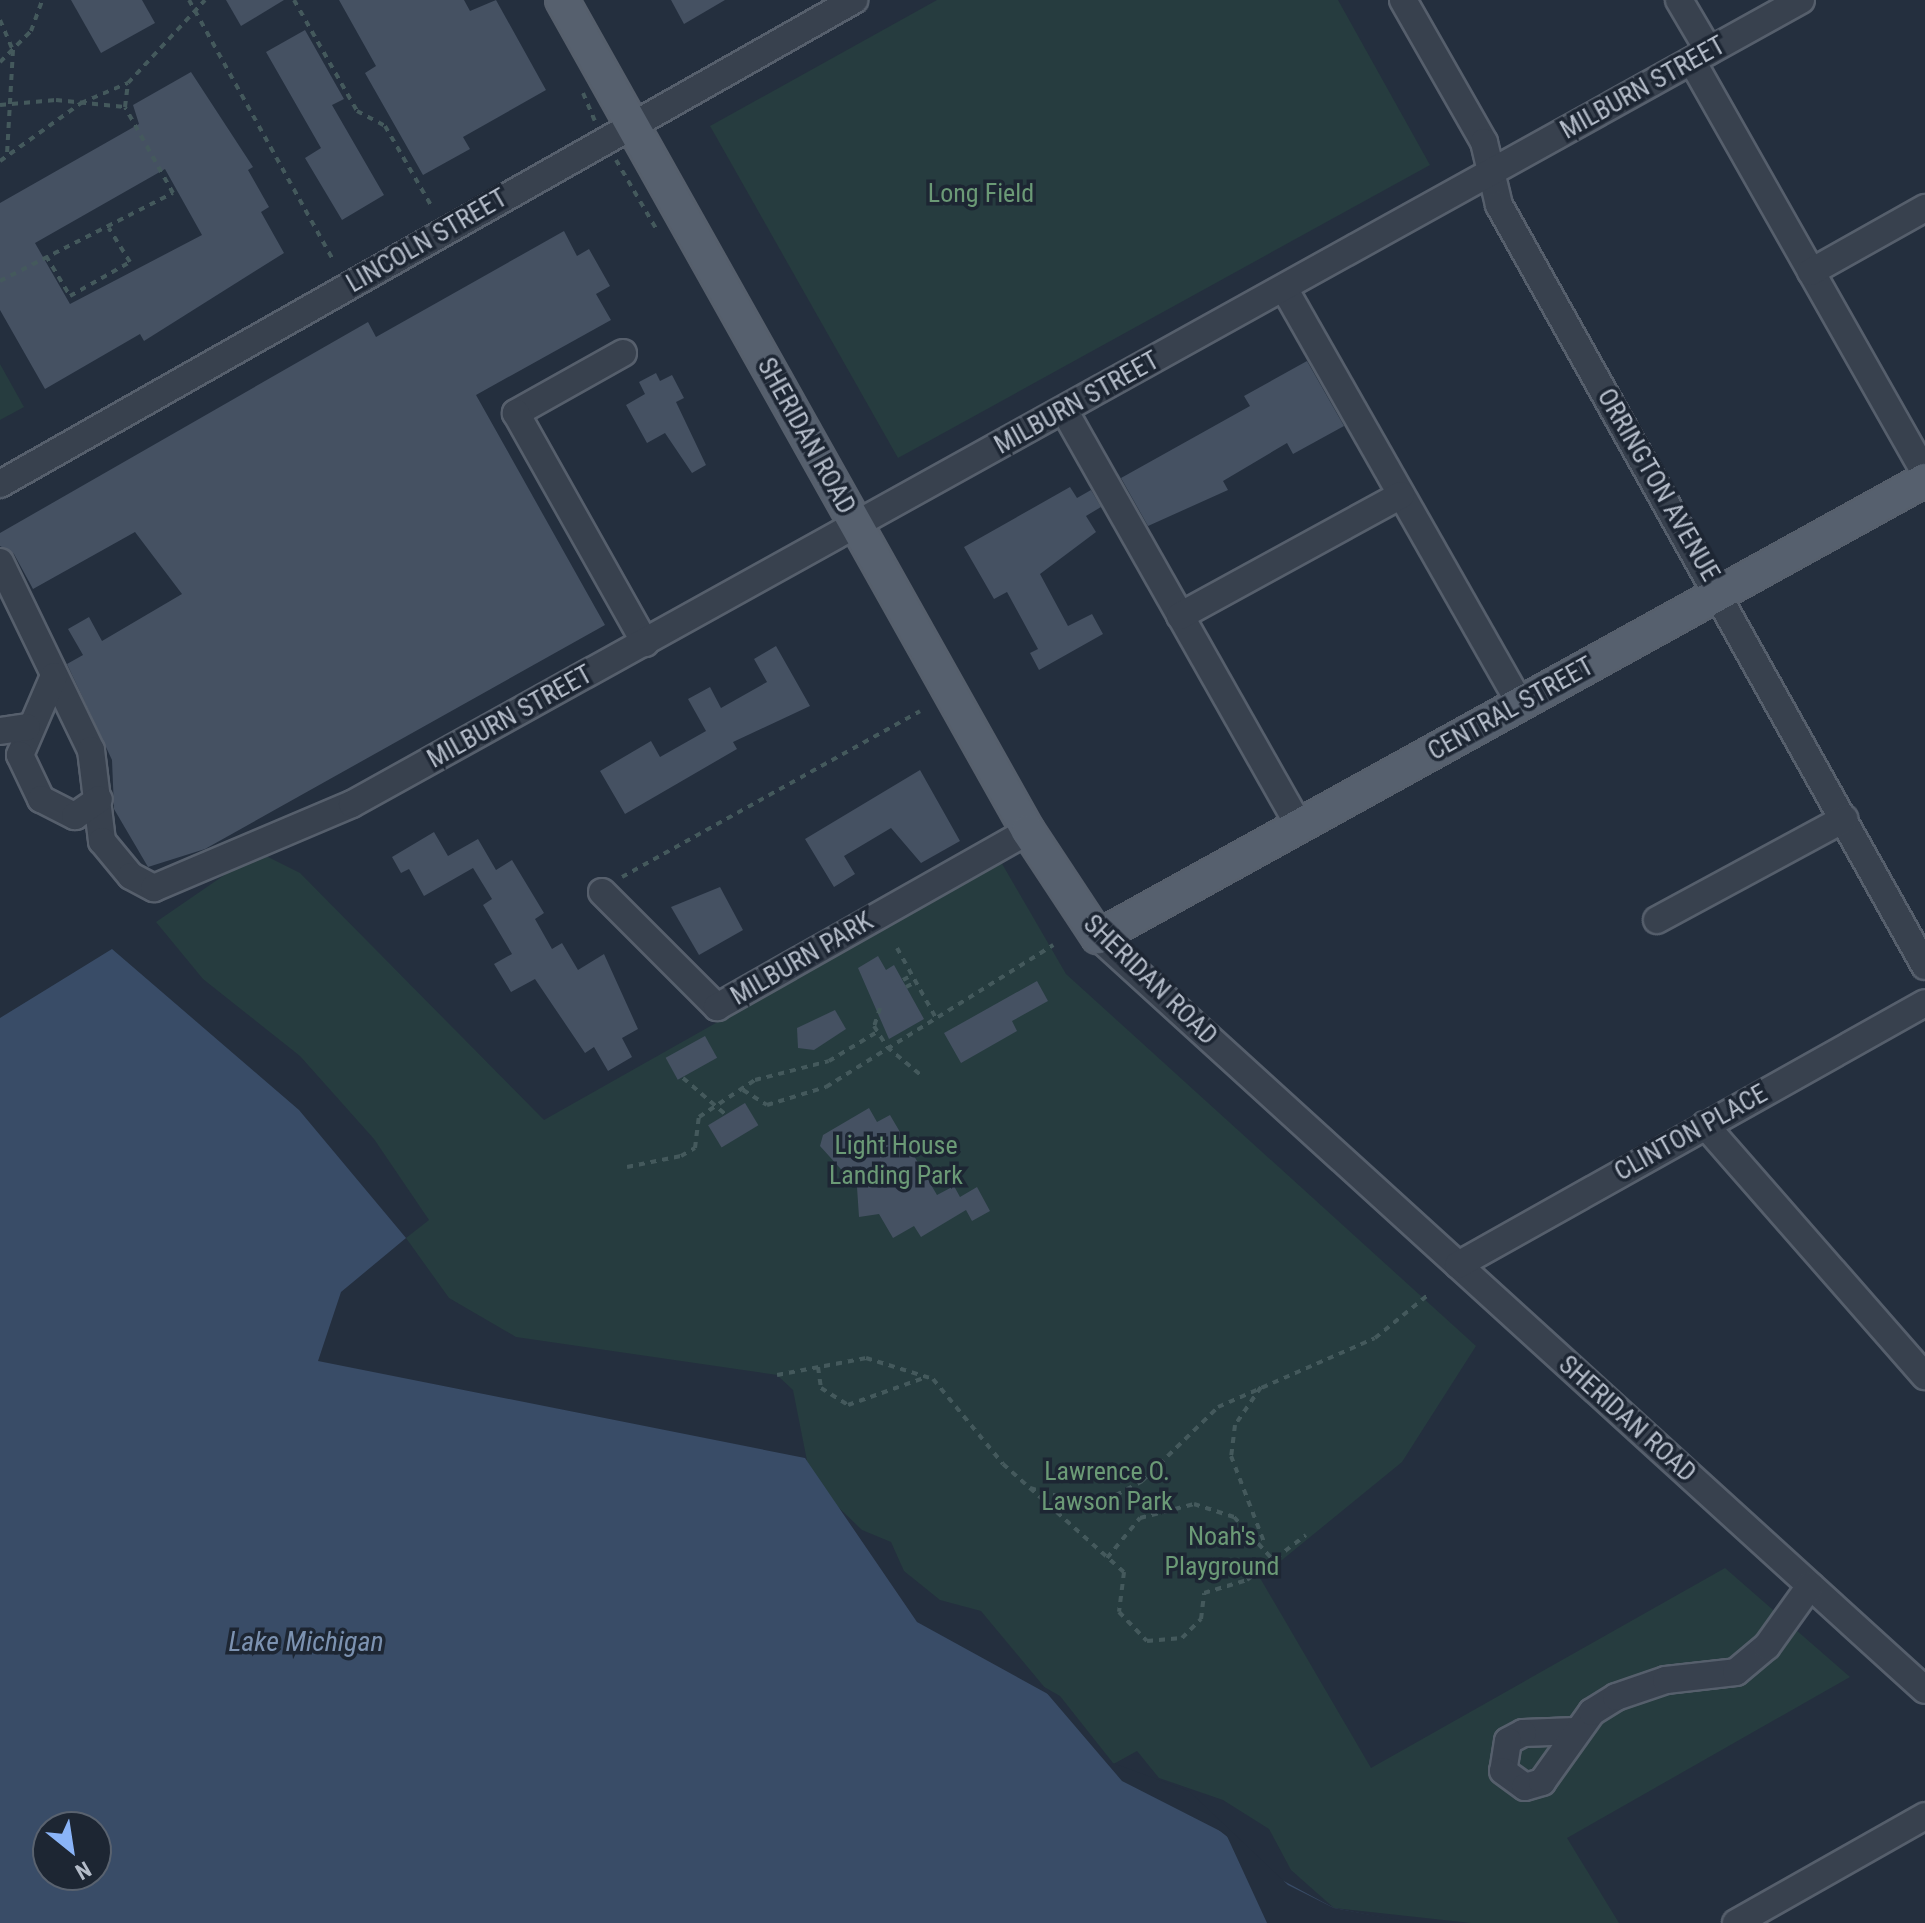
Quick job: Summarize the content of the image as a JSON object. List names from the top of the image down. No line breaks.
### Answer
{"streets":{"main road":["SHERIDAN ROAD","CENTRAL STREET"],"street":["MILBURN STREET","LINCOLN STREET","ORRINGTON AVENUE","MILBURN PARK","CLINTON PLACE"]},"crossings":[["MILBURN STREET","SHERIDAN ROAD"],["MILBURN STREET","ORRINGTON AVENUE"],["LINCOLN STREET","SHERIDAN ROAD"],["SHERIDAN ROAD","CENTRAL STREET"],["SHERIDAN ROAD","MILBURN PARK"],["SHERIDAN ROAD","CLINTON PLACE"],["ORRINGTON AVENUE","CENTRAL STREET"]],"water":["Lake Michigan"],"parks":["Long Field","Light House Landing Park","Lawrence O. Lawson Park","Noah's Playground"],"north":"bottom right"}
